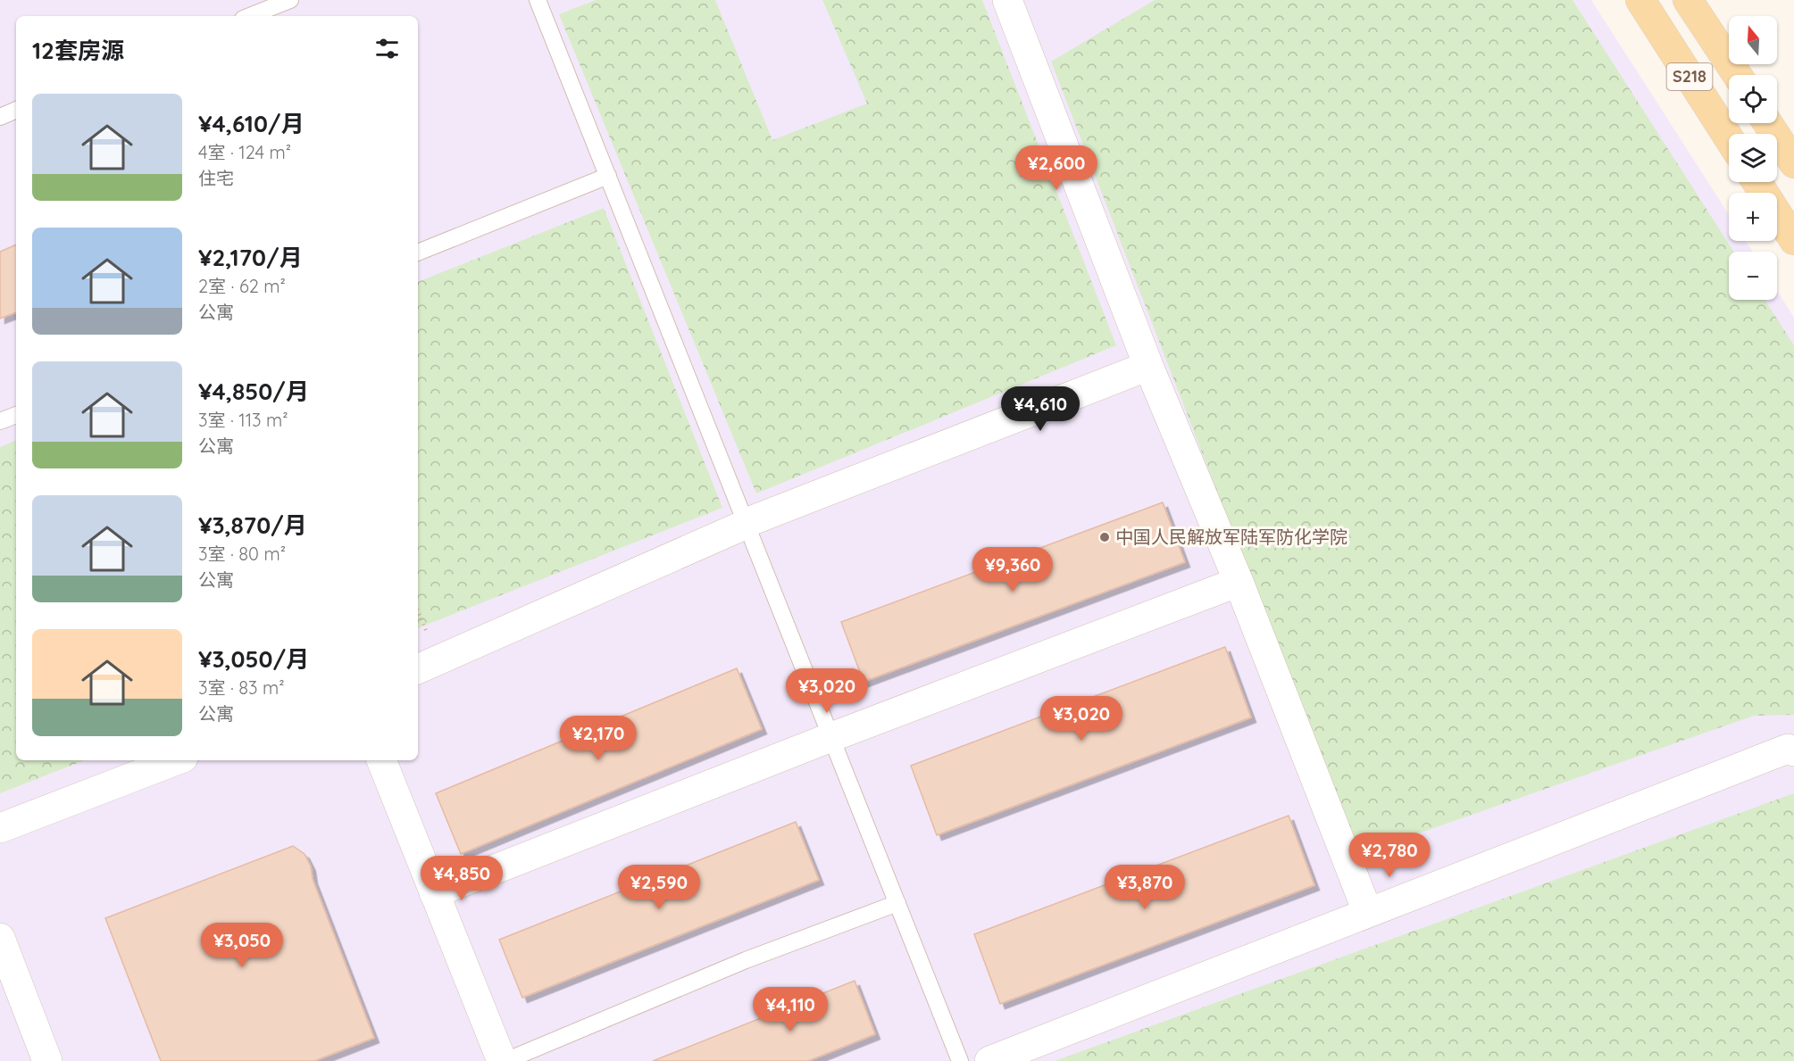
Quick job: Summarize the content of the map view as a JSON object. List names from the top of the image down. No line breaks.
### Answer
{"streets":{"main road":["S218"]},"places":["中国人民解放军陆军防化学院"],"north":"top","page":{"map_buttons":["+","−"],"heading":"12套房源","list":[{"name":"¥4,610/月","note":"4室 · 124 m² · 住宅"},{"name":"¥2,170/月","note":"2室 · 62 m² · 公寓"},{"name":"¥4,850/月","note":"3室 · 113 m² · 公寓"},{"name":"¥3,870/月","note":"3室 · 80 m² · 公寓"},{"name":"¥3,050/月","note":"3室 · 83 m² · 公寓"}],"price":["¥2,600","¥4,610","¥9,360","¥3,020","¥3,020","¥2,170","¥2,780","¥4,850","¥2,590","¥3,870","¥3,050","¥4,110"]}}
